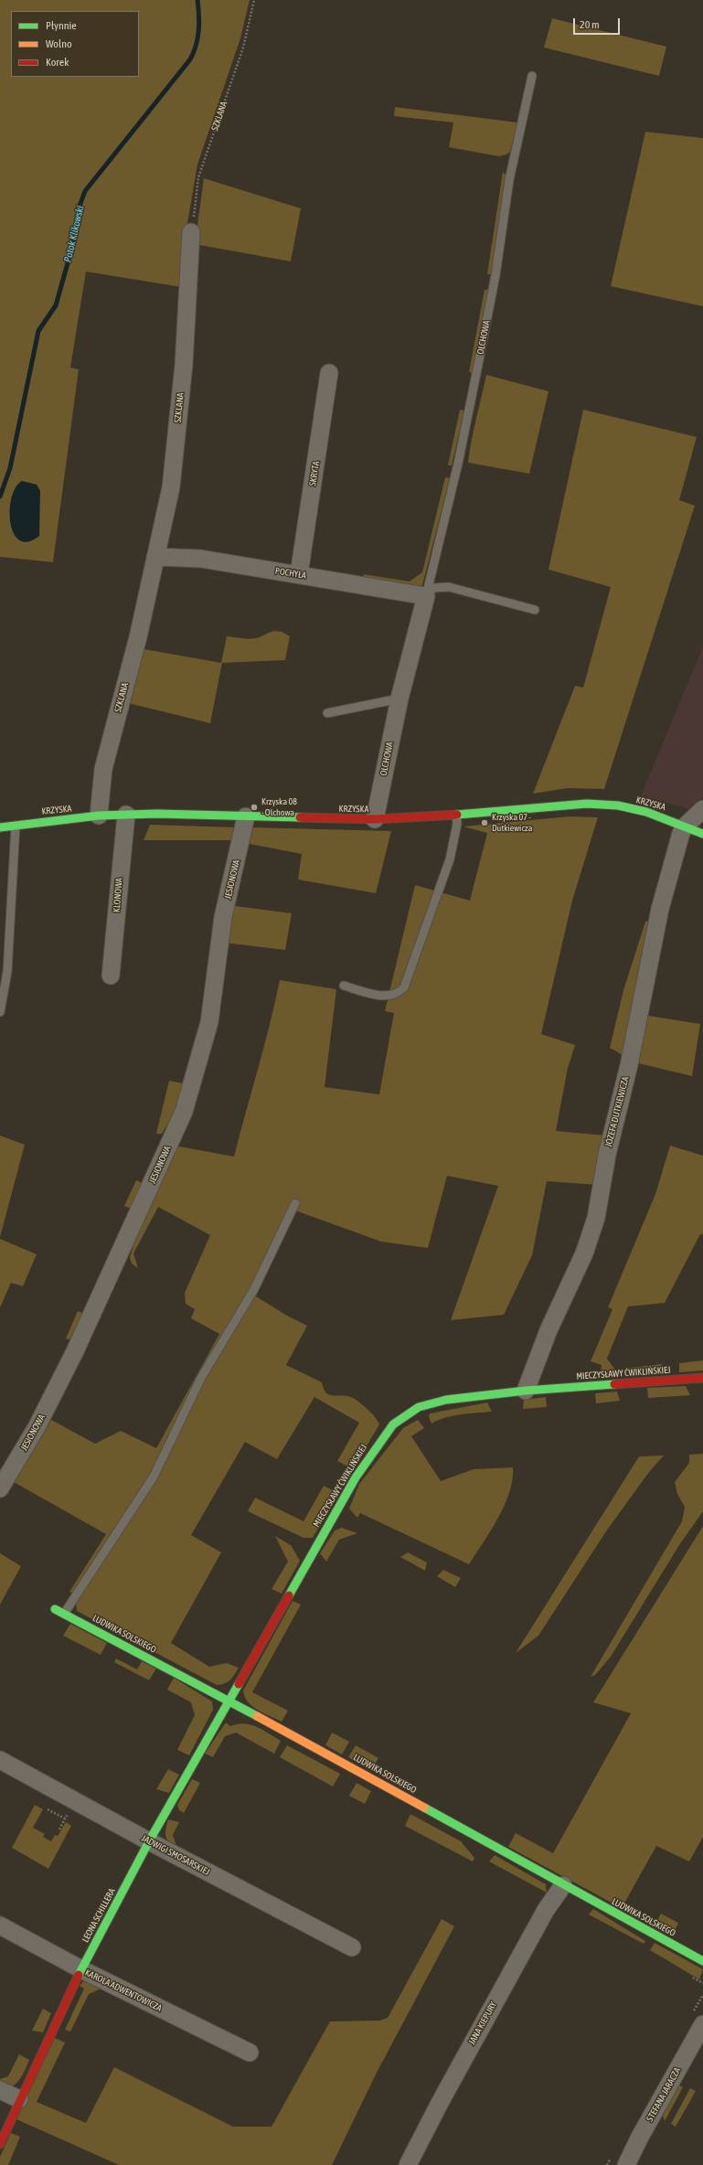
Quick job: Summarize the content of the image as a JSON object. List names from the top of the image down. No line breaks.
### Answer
{"streets":{"street":["SZKLANA","OLCHOWA","SKRYTA","POCHYŁA","KRZYSKA","JESIONOWA","KLONOWA","JÓZEFA DUTKIEWICZA","MIECZYSŁAWY ĆWIKLIŃSKIEJ","LUDWIKA SOLSKIEGO","JADWIGI SMOSARSKIEJ","LEONA SCHILLERA","KAROLA ADWENTOWICZA","JANA KIEPURY","STEFANA JARACZA"]},"crossings":[["SZKLANA","POCHYŁA"],["SZKLANA","KRZYSKA"],["OLCHOWA","POCHYŁA"],["OLCHOWA","KRZYSKA"],["SKRYTA","POCHYŁA"],["KRZYSKA","JESIONOWA"],["KRZYSKA","KLONOWA"],["KRZYSKA","JÓZEFA DUTKIEWICZA"],["JÓZEFA DUTKIEWICZA","MIECZYSŁAWY ĆWIKLIŃSKIEJ"],["MIECZYSŁAWY ĆWIKLIŃSKIEJ","LUDWIKA SOLSKIEGO"],["MIECZYSŁAWY ĆWIKLIŃSKIEJ","LEONA SCHILLERA"],["LUDWIKA SOLSKIEGO","LEONA SCHILLERA"],["LUDWIKA SOLSKIEGO","JANA KIEPURY"],["JADWIGI SMOSARSKIEJ","LEONA SCHILLERA"],["LEONA SCHILLERA","KAROLA ADWENTOWICZA"]],"water":["Potok Klikowski"],"places":["Krzyska 08 - Olchowa","Krzyska 07 - Dutkiewicza"],"legend":["Płynnie","Wolno","Korek"],"scale_bar":"20 m"}
